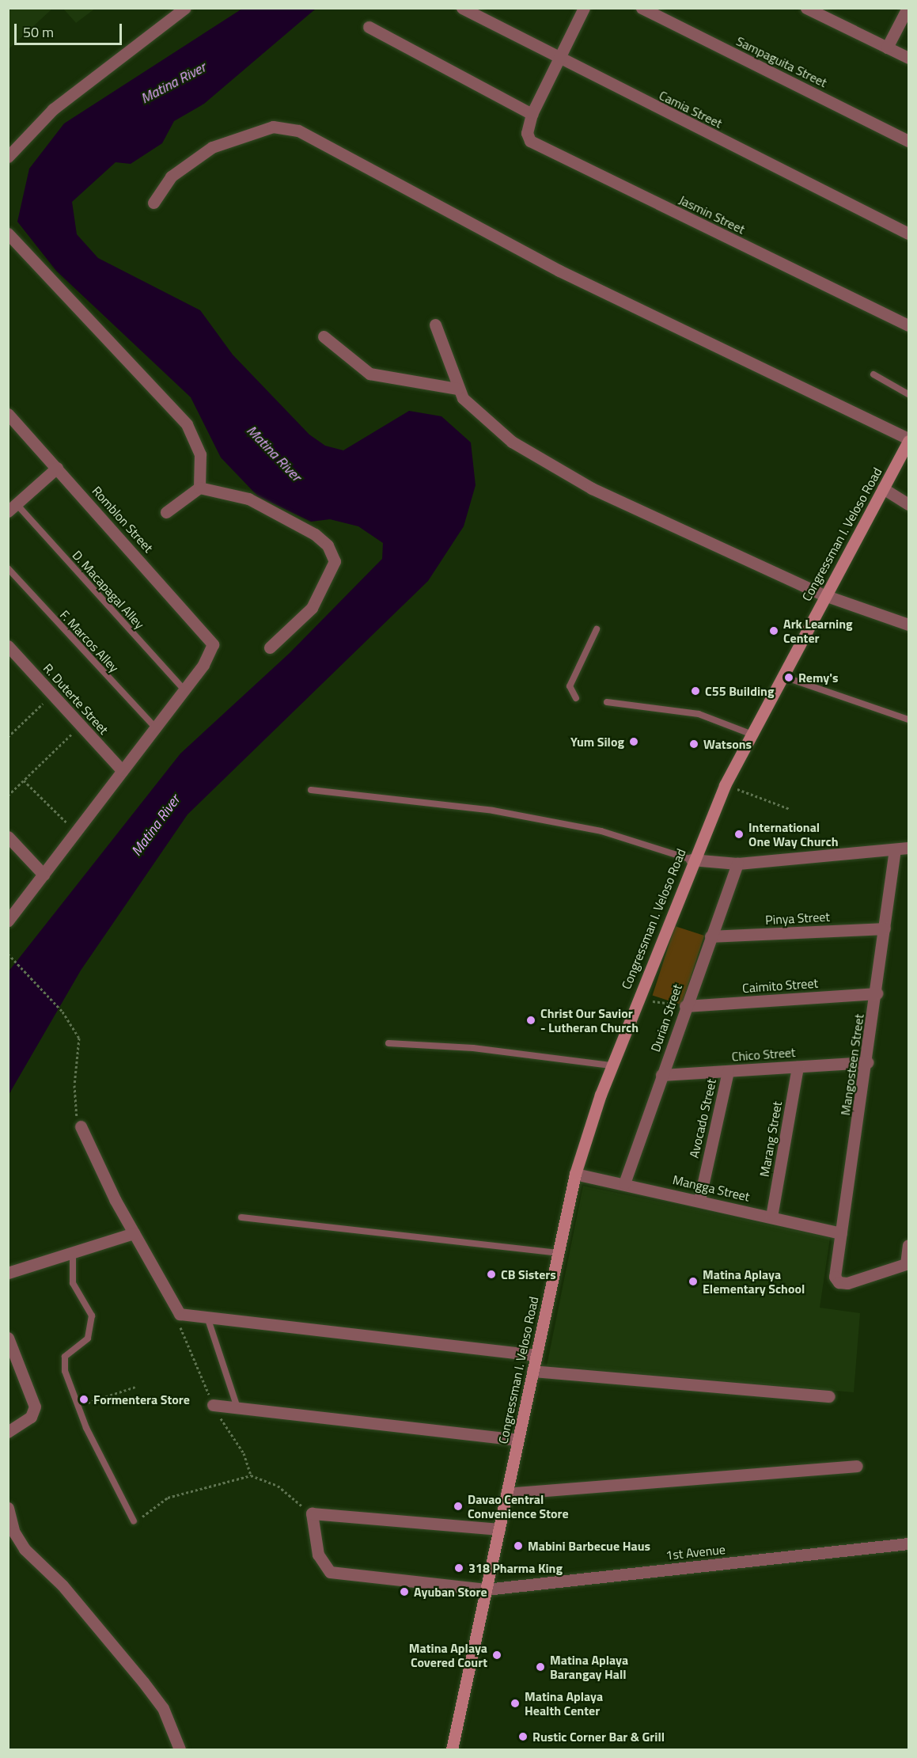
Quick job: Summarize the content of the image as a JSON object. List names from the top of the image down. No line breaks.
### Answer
{"streets":{"main road":["Congressman I. Veloso Road"],"street":["Sampaguita Street","Camia Street","Jasmin Street","Romblon Street","R. Duterte Street","Pinya Street","Caimito Street","Durian Street","Chico Street","Mangosteen Street","Avocado Street","Marang Street","Mangga Street","1st Avenue"],"lane":["D. Macapagal Alley","F. Marcos Alley"]},"crossings":[["Romblon Street","D. Macapagal Alley"],["Congressman I. Veloso Road","Mangga Street"],["Congressman I. Veloso Road","1st Avenue"],["Pinya Street","Durian Street"],["Pinya Street","Mangosteen Street"],["Caimito Street","Durian Street"],["Caimito Street","Mangosteen Street"],["Durian Street","Chico Street"],["Durian Street","Mangga Street"],["Chico Street","Mangosteen Street"],["Chico Street","Avocado Street"],["Chico Street","Marang Street"],["Mangosteen Street","Mangga Street"],["Avocado Street","Mangga Street"],["Marang Street","Mangga Street"]],"water":["Matina River"],"places":["Ark Learning Center","Remy's","C55 Building","Yum Silog","Watsons","International One Way Church","Christ Our Savior - Lutheran Church","CB Sisters","Matina Aplaya Elementary School","Formentera Store","Davao Central Convenience Store","Mabini Barbecue Haus","318 Pharma King","Ayuban Store","Matina Aplaya Covered Court","Matina Aplaya Barangay Hall","Matina Aplaya Health Center","Rustic Corner Bar & Grill"],"scale_bar":"50 m"}
